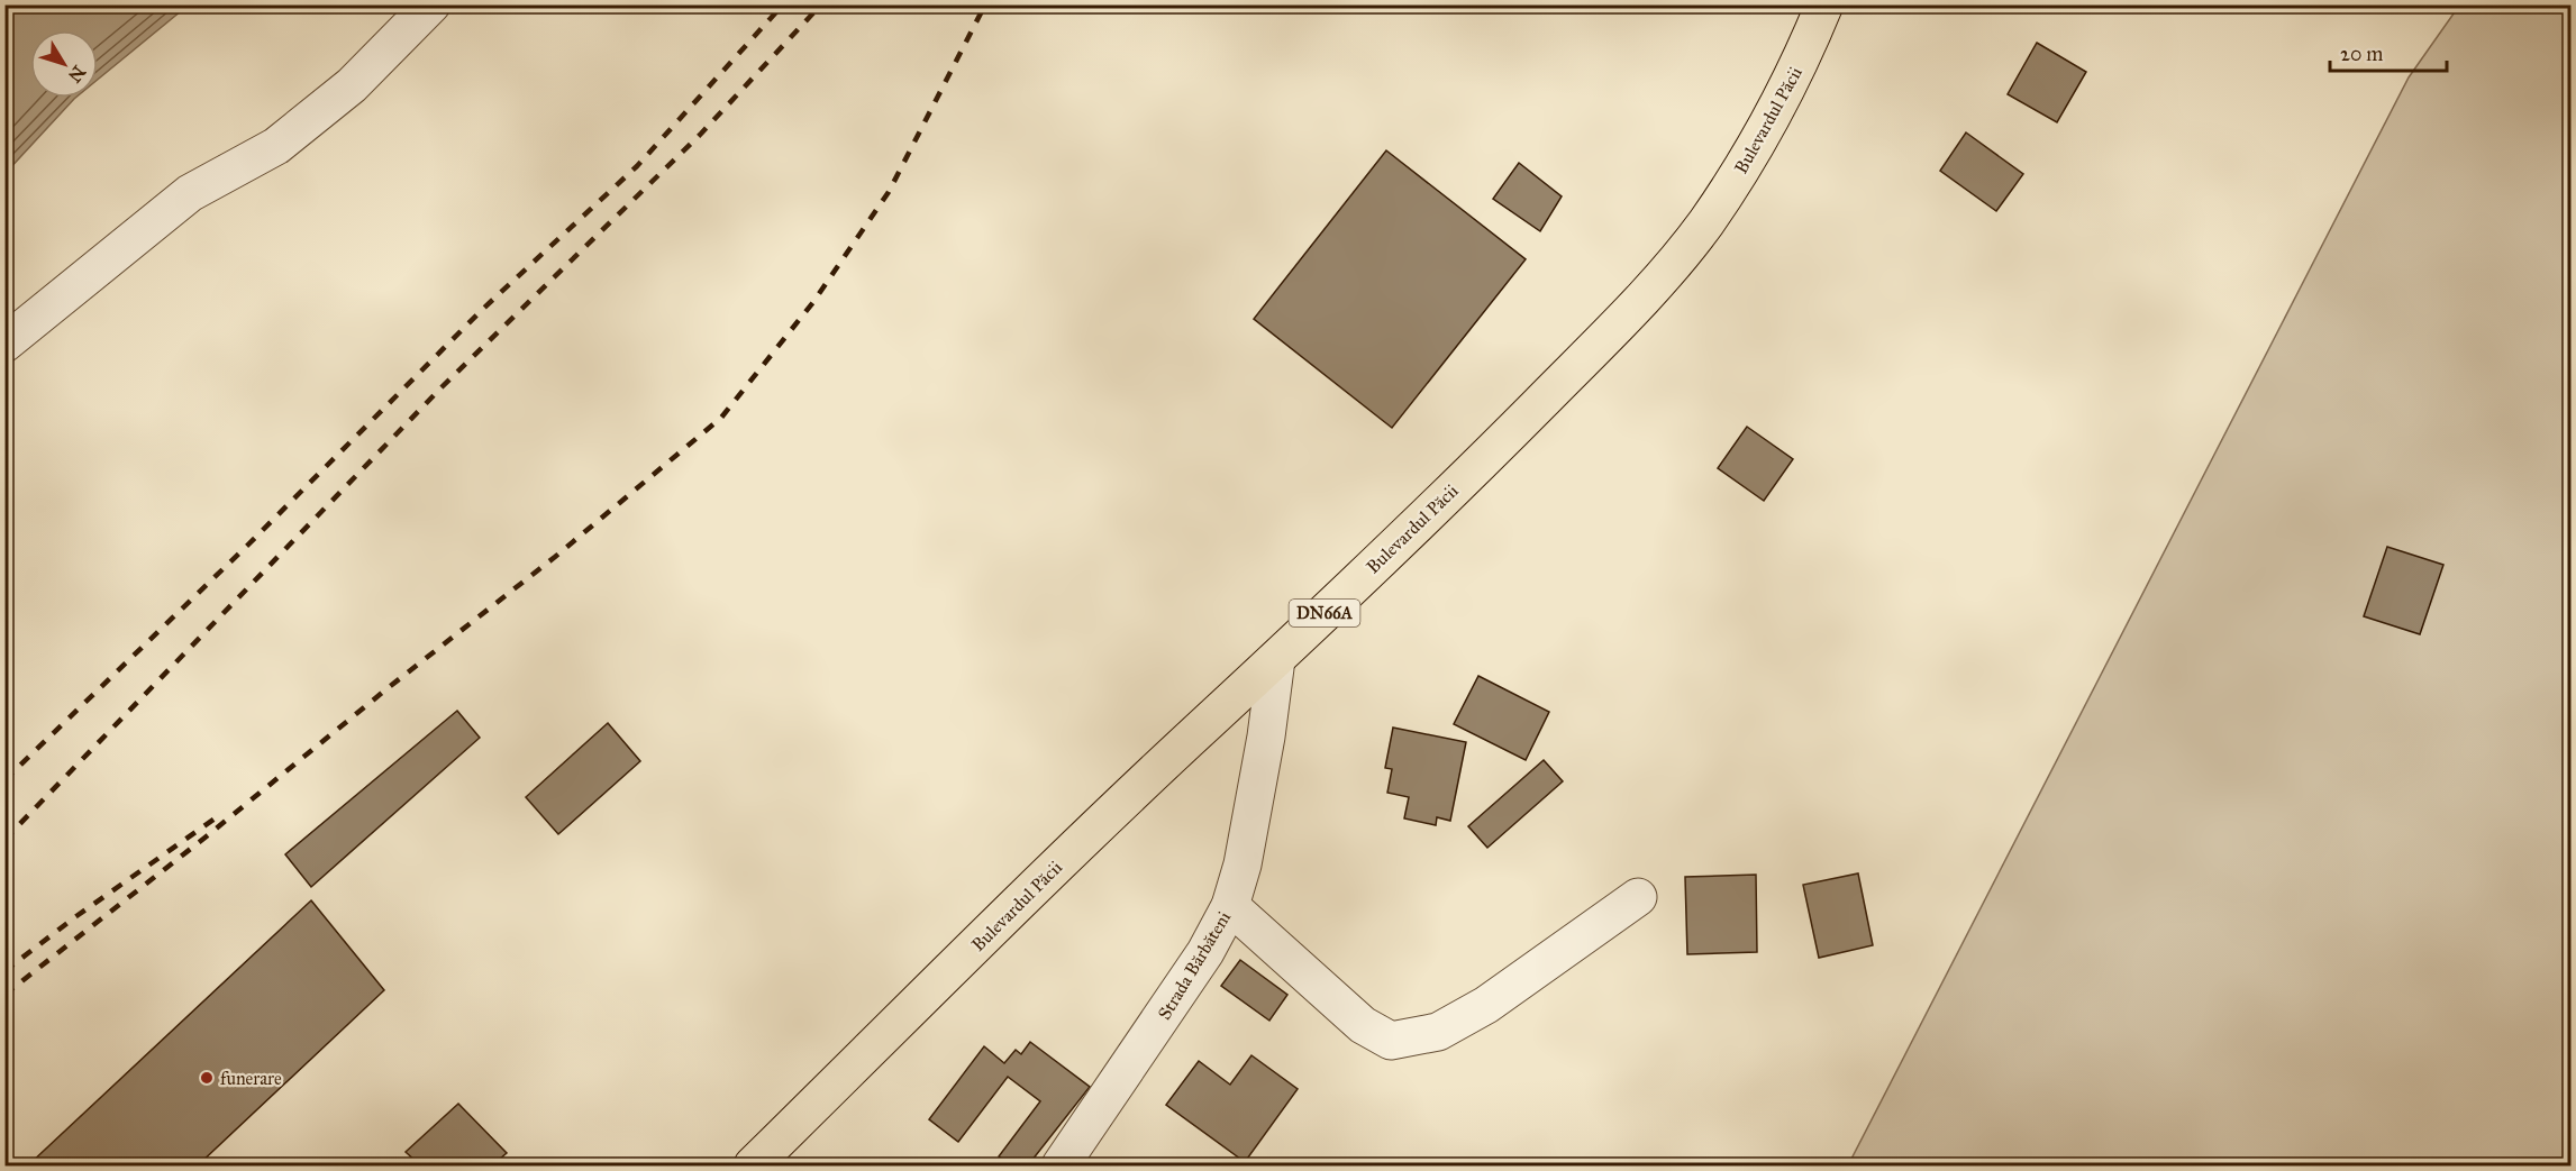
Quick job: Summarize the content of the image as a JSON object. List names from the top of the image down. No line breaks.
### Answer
{"streets":{"main road":["Bulevardul Păcii","DN66A"],"street":["Strada Bărbăteni"]},"crossings":[["Bulevardul Păcii","Strada Bărbăteni"]],"places":["funerare"],"scale_bar":"20 m","north":"bottom right"}
